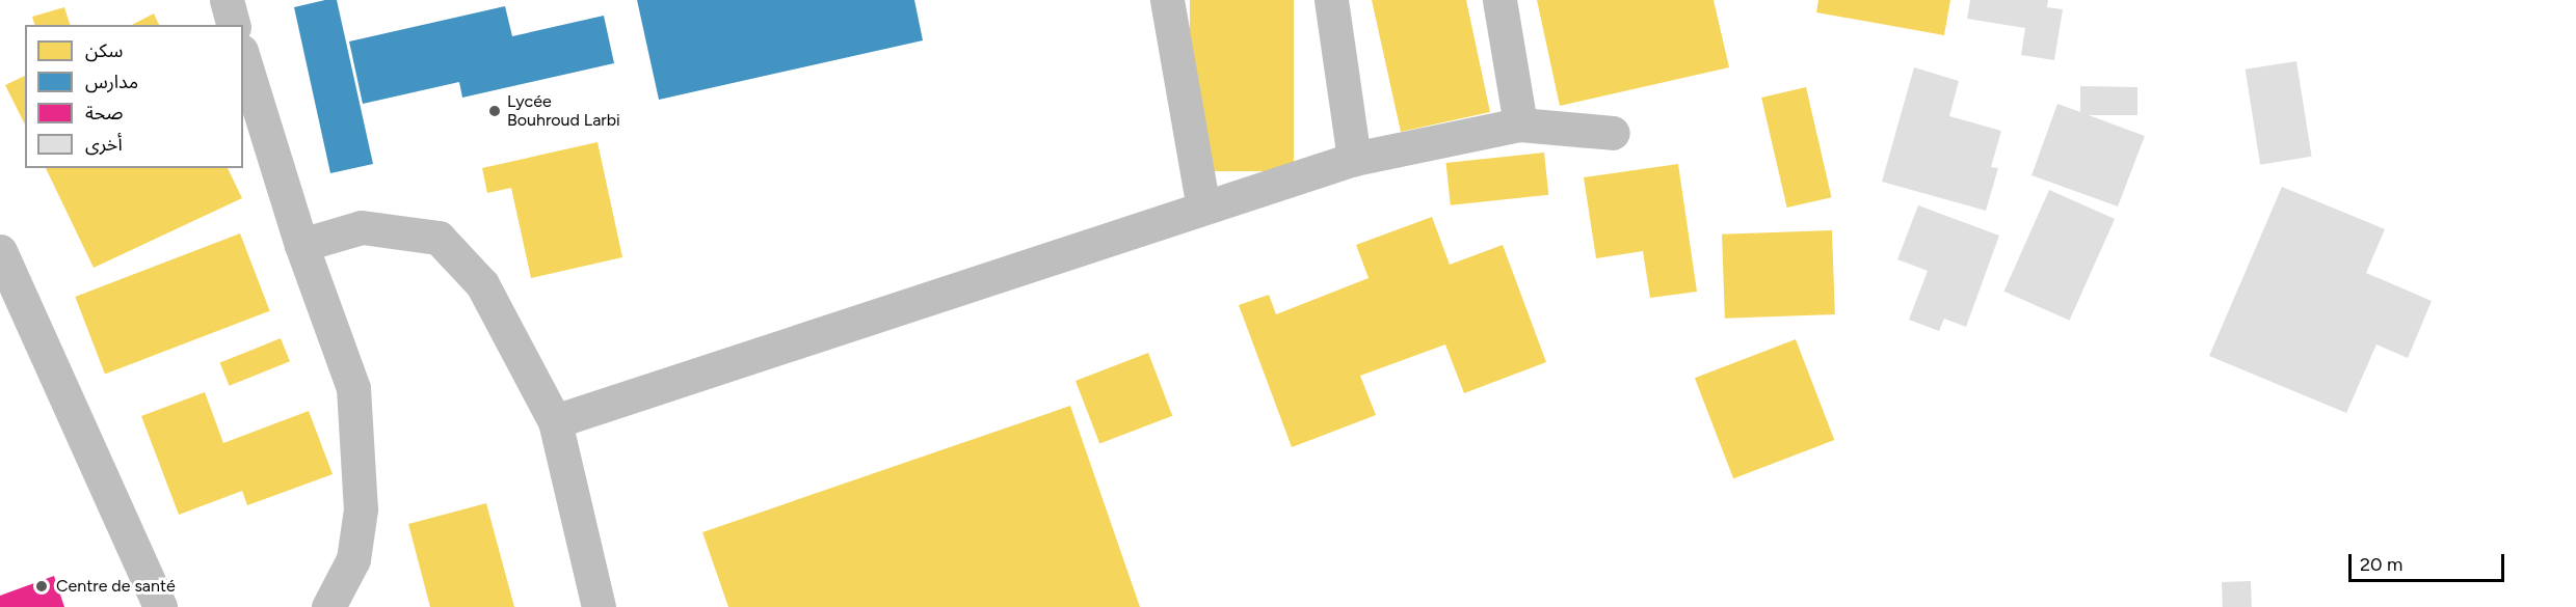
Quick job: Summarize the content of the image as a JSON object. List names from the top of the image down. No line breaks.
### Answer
{"places":["Lycée Bouhroud Larbi","Centre de santé"],"legend":["سكن","مدارس","صحة","أخرى"],"scale_bar":"20 m"}
